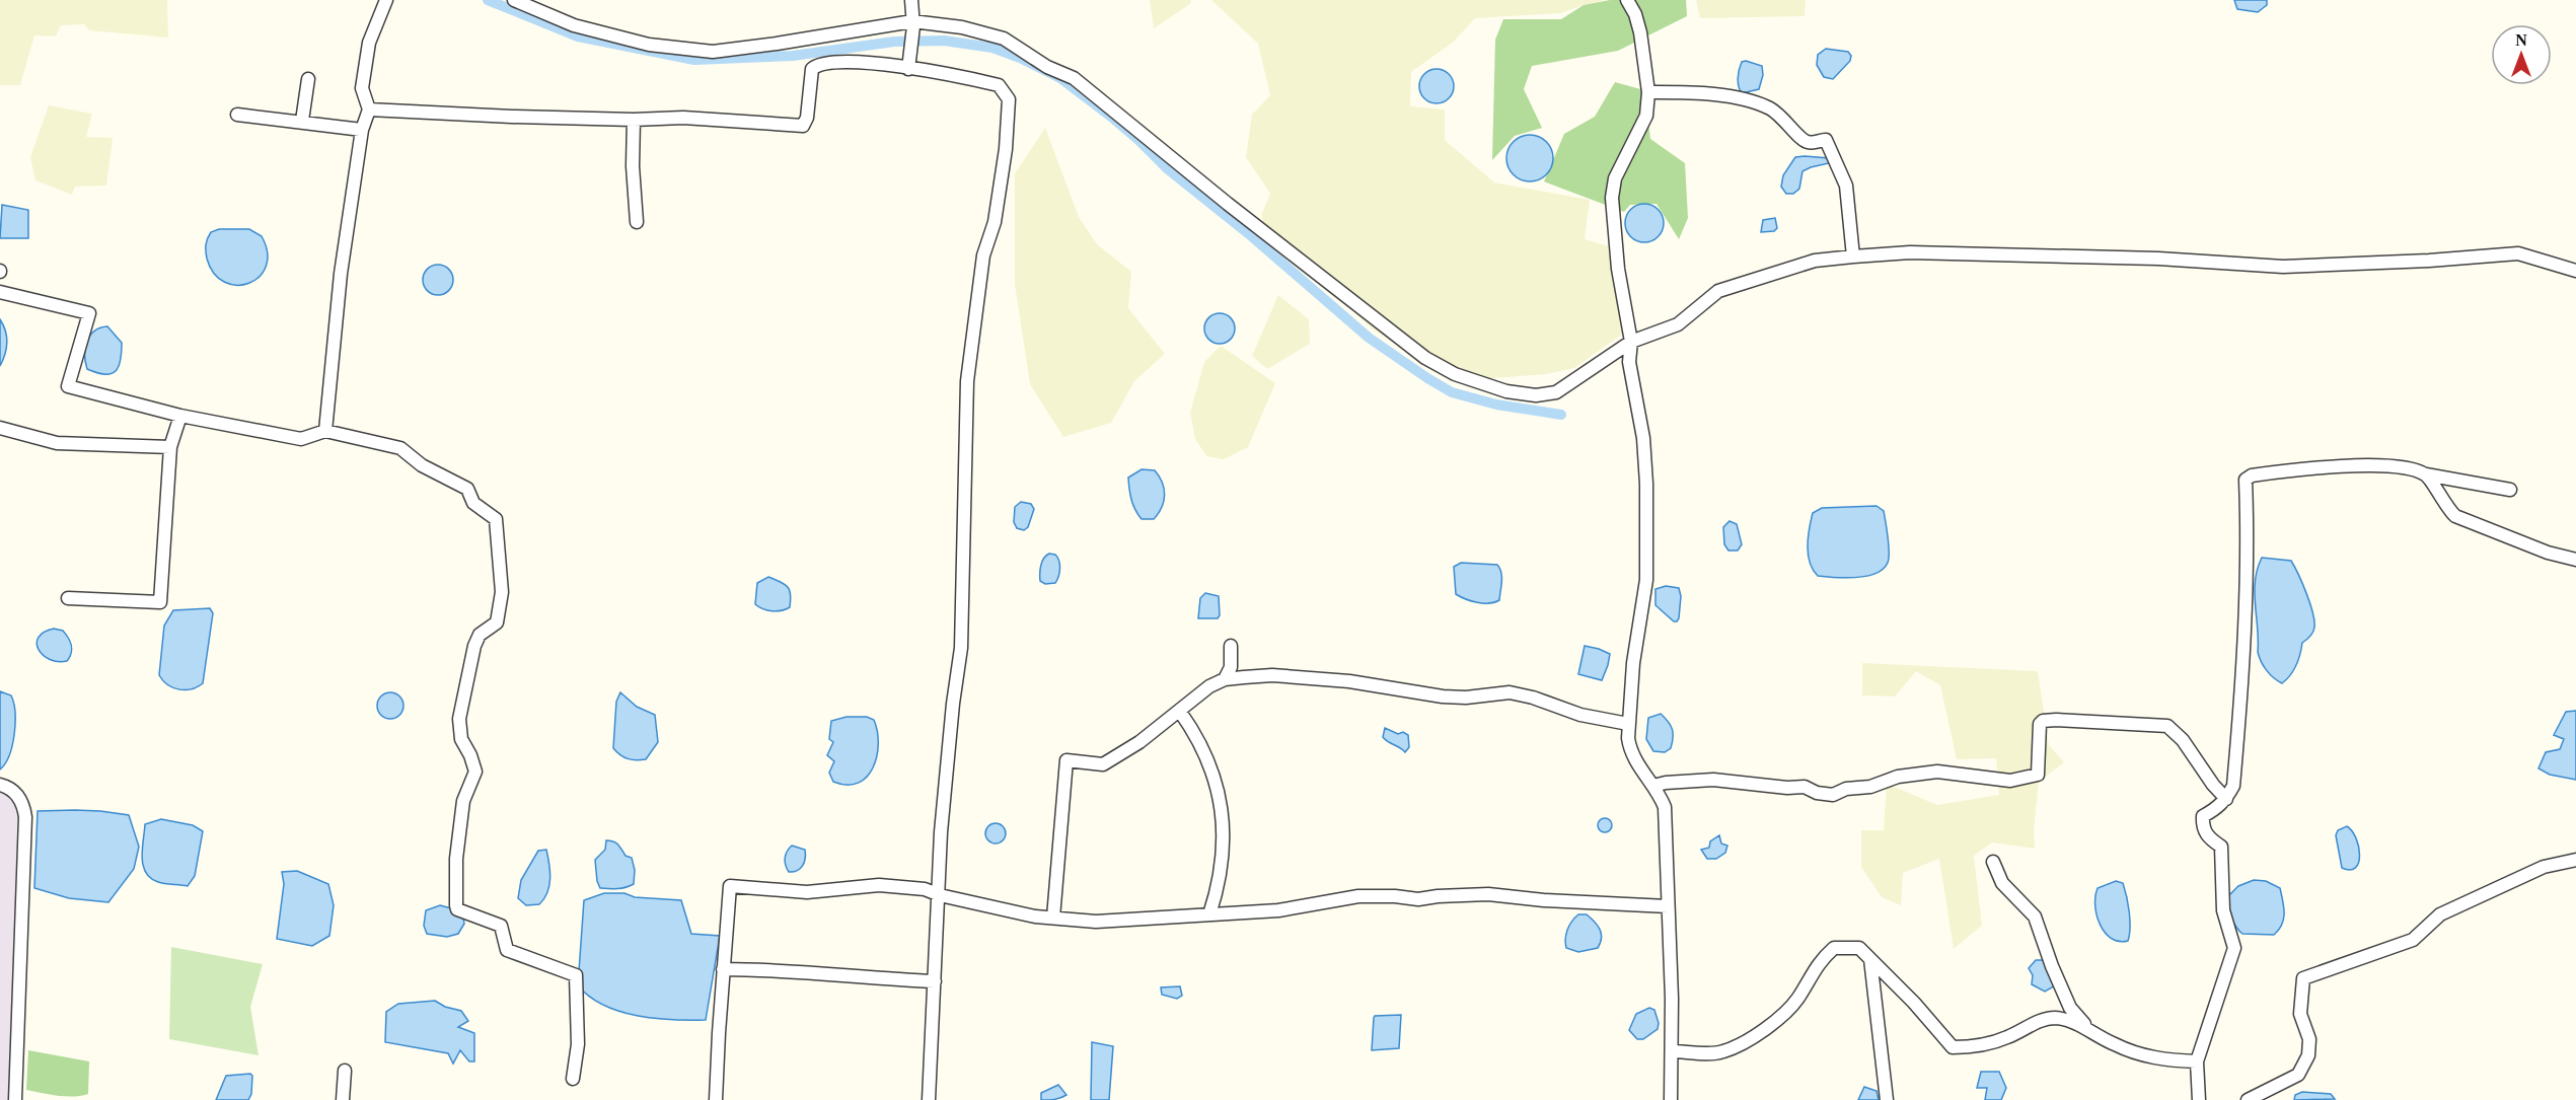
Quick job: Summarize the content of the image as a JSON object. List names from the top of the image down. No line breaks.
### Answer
{"north":"top"}
